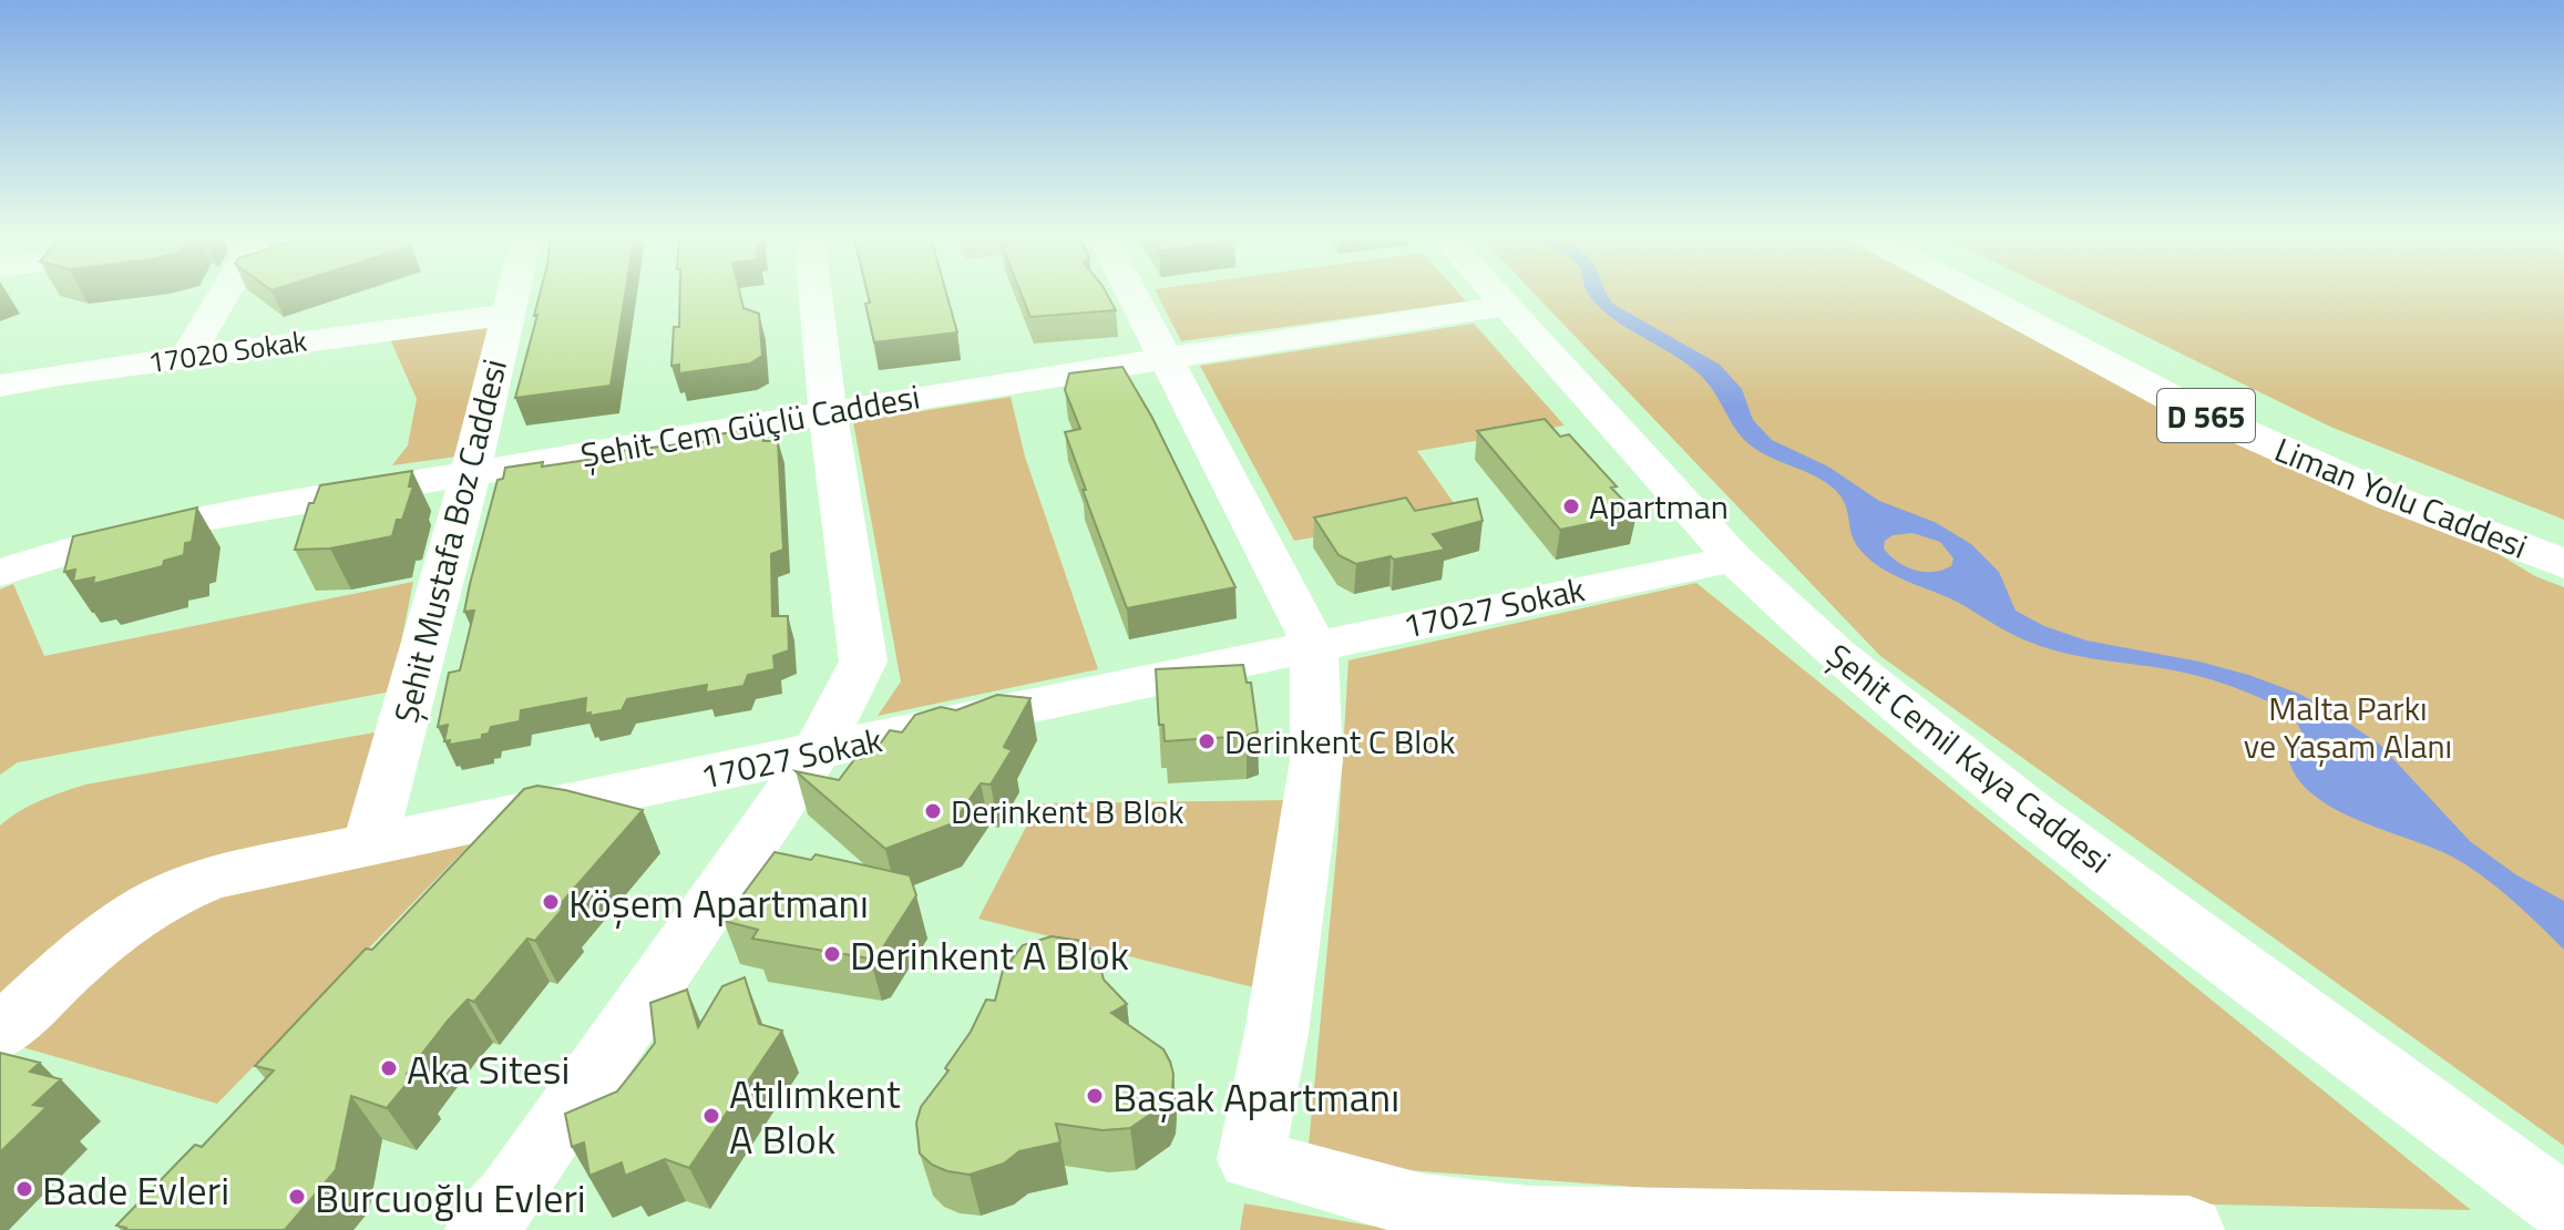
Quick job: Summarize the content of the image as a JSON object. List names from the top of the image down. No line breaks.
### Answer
{"streets":{"main road":["D 565","Liman Yolu Caddesi"],"street":["17020 Sokak","Şehit Cem Güçlü Caddesi","Şehit Mustafa Boz Caddesi","17027 Sokak","Şehit Cemil Kaya Caddesi"]},"crossings":[["17020 Sokak","Şehit Mustafa Boz Caddesi"],["Şehit Cem Güçlü Caddesi","Şehit Mustafa Boz Caddesi"],["Şehit Cem Güçlü Caddesi","Şehit Cemil Kaya Caddesi"],["Şehit Mustafa Boz Caddesi","17027 Sokak"],["17027 Sokak","Şehit Cemil Kaya Caddesi"]],"parks":["Malta Parkı ve Yaşam Alanı"],"places":["Apartman","Derinkent C Blok","Derinkent B Blok","Köşem Apartmanı","Derinkent A Blok","Aka Sitesi","Başak Apartmanı","Atılımkent A Blok","Bade Evleri","Burcuoğlu Evleri"]}
